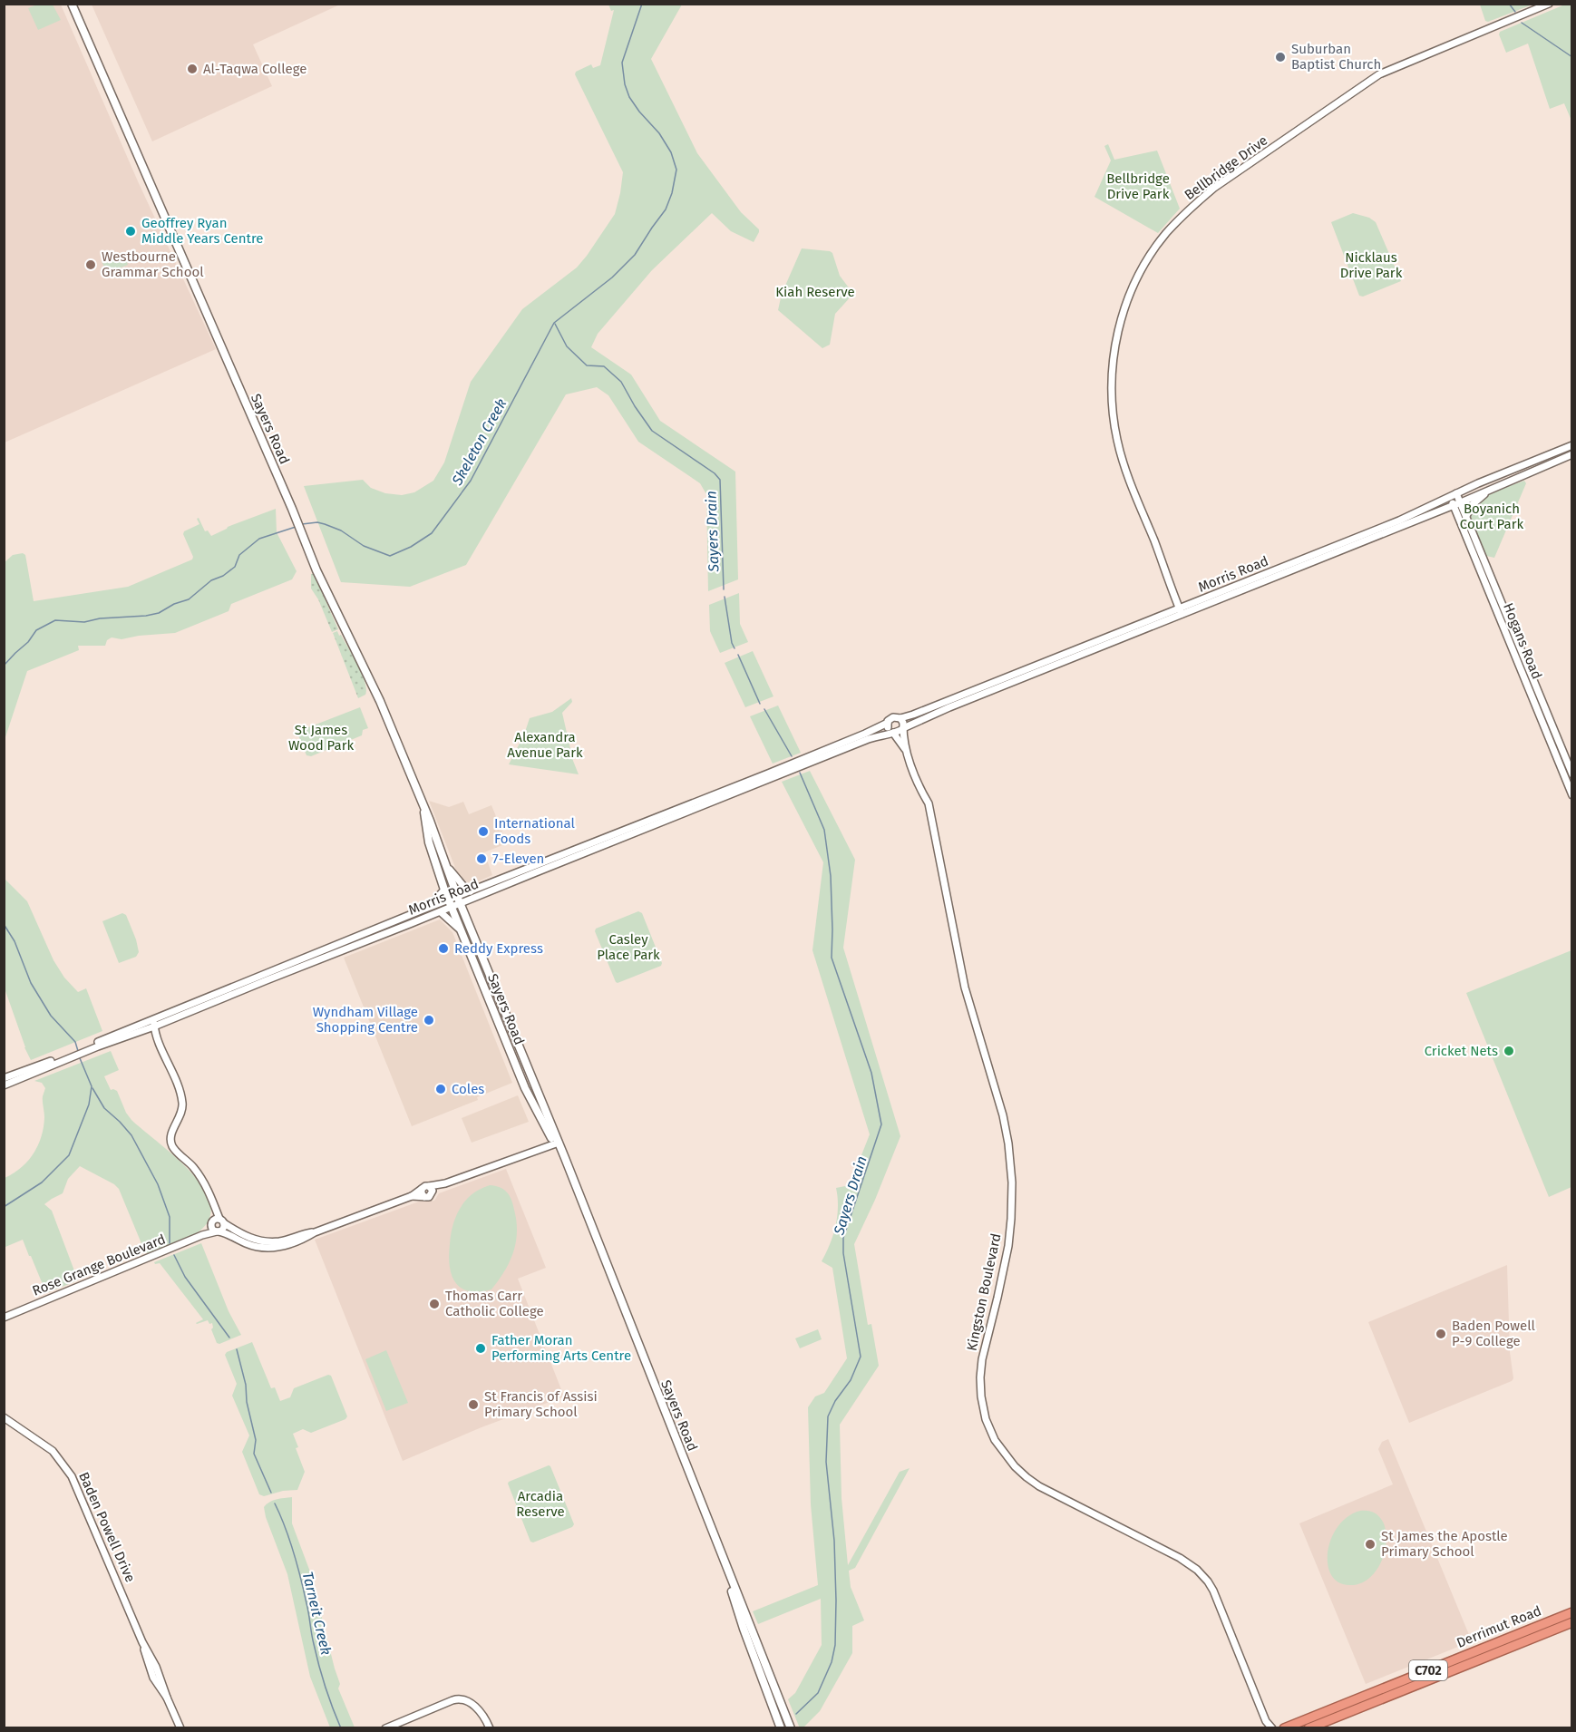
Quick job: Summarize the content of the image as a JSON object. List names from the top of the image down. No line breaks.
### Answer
{"streets":{"highway":["Derrimut Road","C702"],"main road":["Sayers Road"],"street":["Bellbridge Drive","Morris Road","Hogans Road","Rose Grange Boulevard","Kingston Boulevard","Baden Powell Drive"]},"crossings":[["Bellbridge Drive","Morris Road"],["Sayers Road","Morris Road"],["Morris Road","Hogans Road"],["Morris Road","Kingston Boulevard"]],"water":["Skeleton Creek","Sayers Drain","Tarneit Creek"],"parks":["Bellbridge Drive Park","Nicklaus Drive Park","Kiah Reserve","Boyanich Court Park","St James Wood Park","Alexandra Avenue Park","Casley Place Park","Arcadia Reserve"],"places":["Suburban Baptist Church","Al-Taqwa College","Geoffrey Ryan Middle Years Centre","Westbourne Grammar School","International Foods","7-Eleven","Reddy Express","Wyndham Village Shopping Centre","Cricket Nets","Coles","Thomas Carr Catholic College","Baden Powell P-9 College","Father Moran Performing Arts Centre","St Francis of Assisi Primary School","St James the Apostle Primary School"]}
